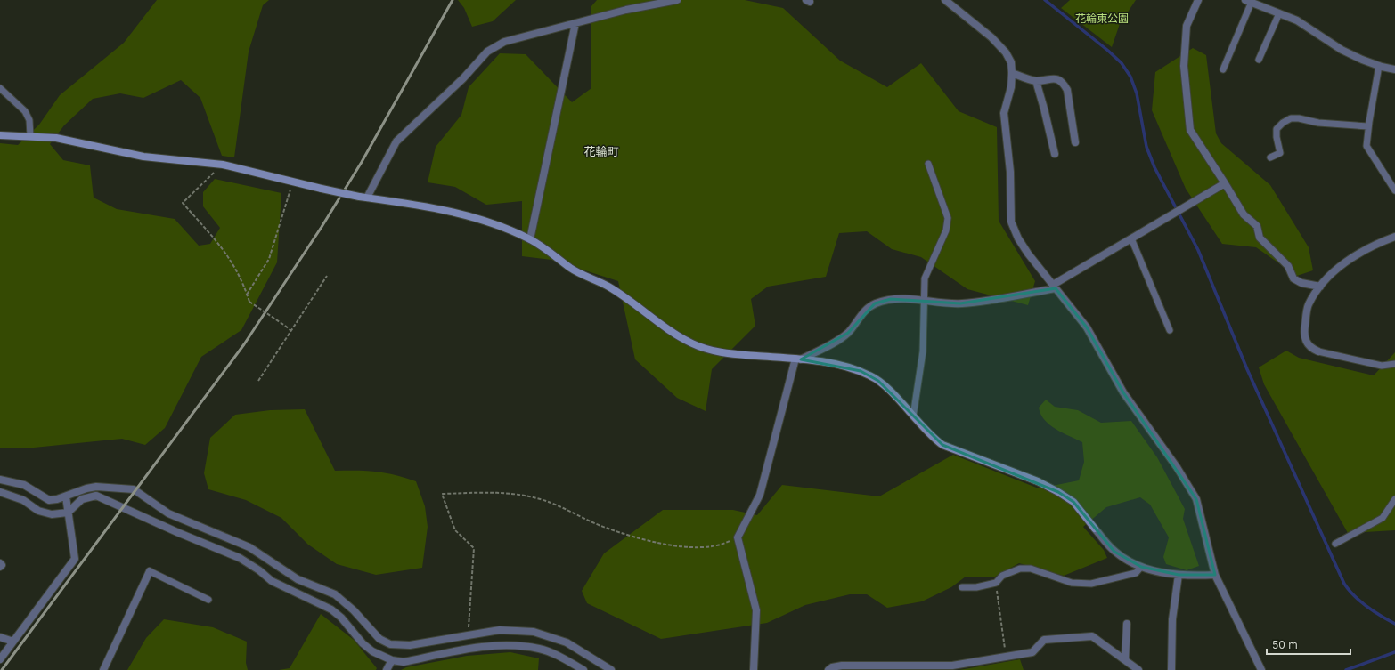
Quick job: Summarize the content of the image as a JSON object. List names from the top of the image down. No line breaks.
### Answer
{"districts":["花輪町"],"parks":["花輪東公園"],"scale_bar":"50 m"}
